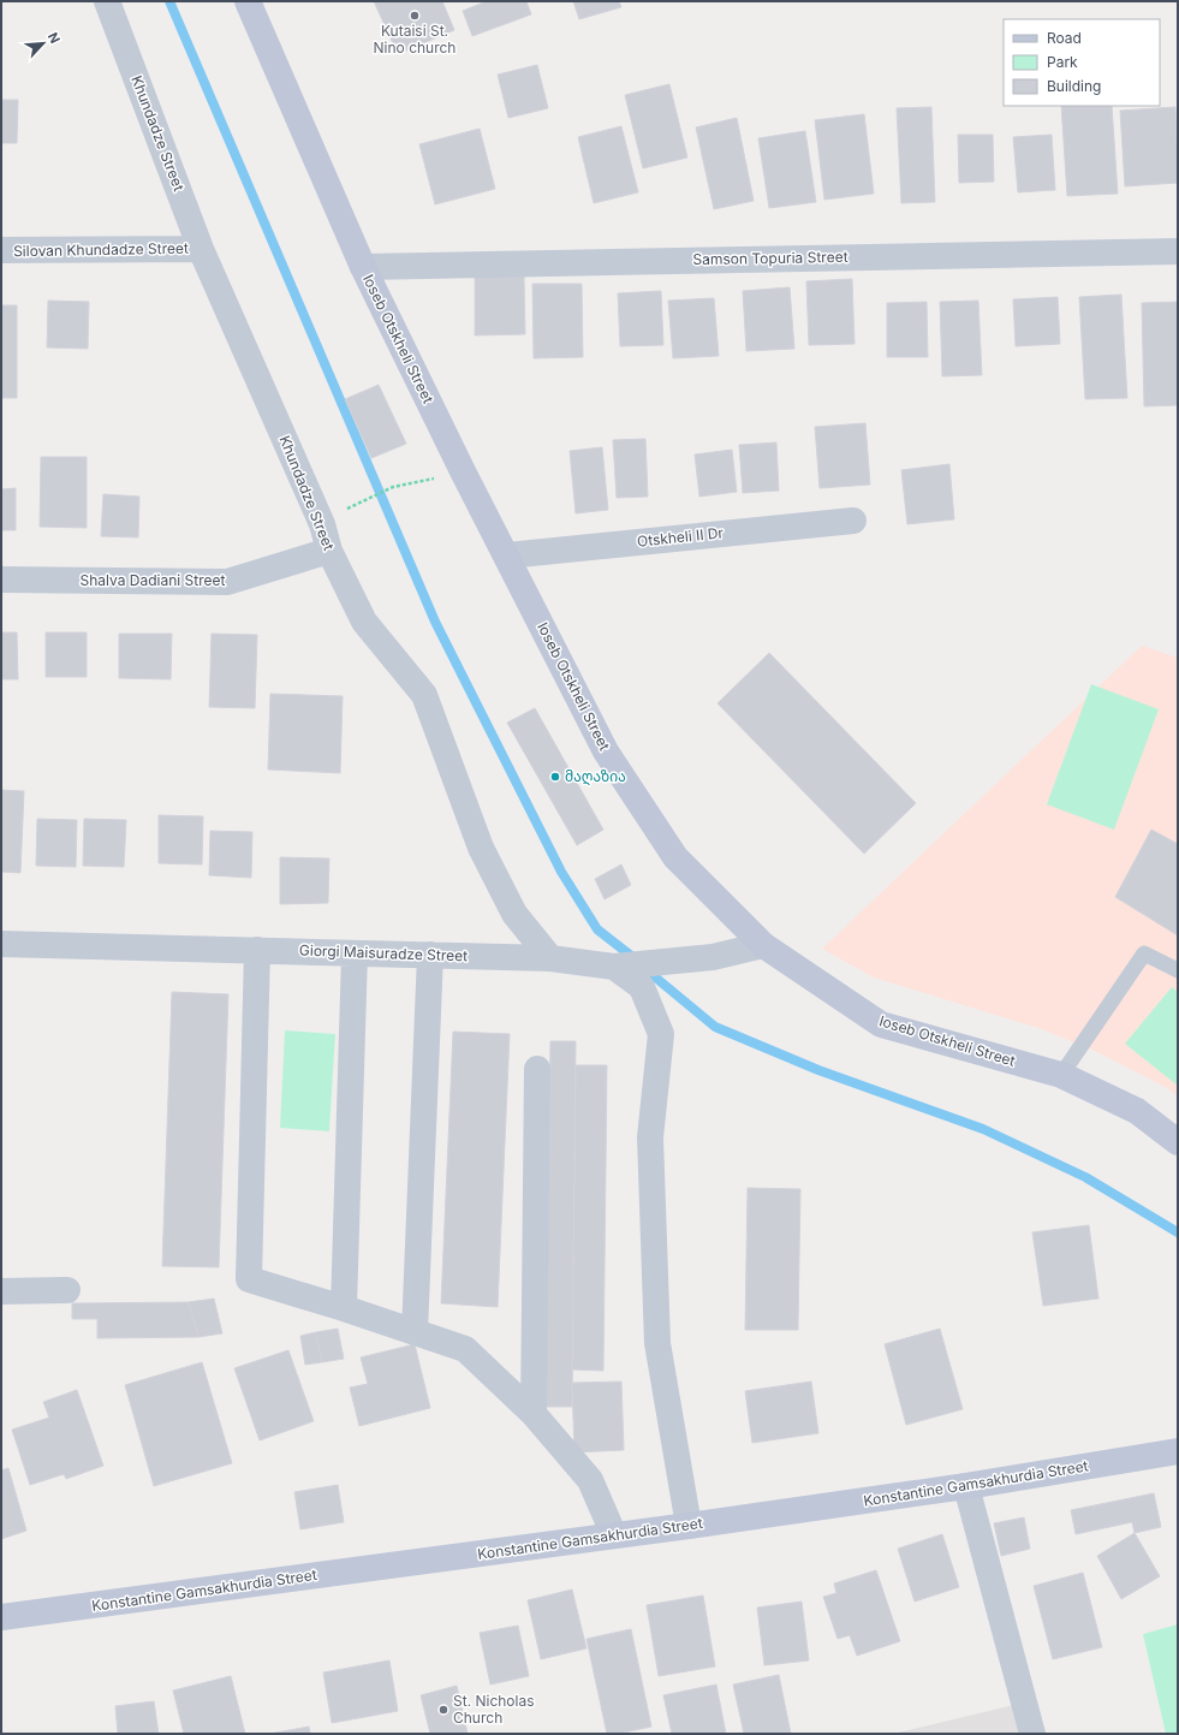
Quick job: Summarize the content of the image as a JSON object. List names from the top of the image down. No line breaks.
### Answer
{"streets":{"street":["Khundadze Street","Silovan Khundadze Street","Samson Topuria Street","Ioseb Otskheli Street","Otskheli II Dr","Shalva Dadiani Street","Giorgi Maisuradze Street","Konstantine Gamsakhurdia Street"]},"crossings":[["Khundadze Street","Silovan Khundadze Street"],["Khundadze Street","Shalva Dadiani Street"],["Khundadze Street","Giorgi Maisuradze Street"],["Samson Topuria Street","Ioseb Otskheli Street"],["Ioseb Otskheli Street","Otskheli II Dr"],["Ioseb Otskheli Street","Giorgi Maisuradze Street"]],"places":["Kutaisi St. Nino church","მაღაზია","St. Nicholas Church"],"legend":["Road","Park","Building"],"north":"top right"}
